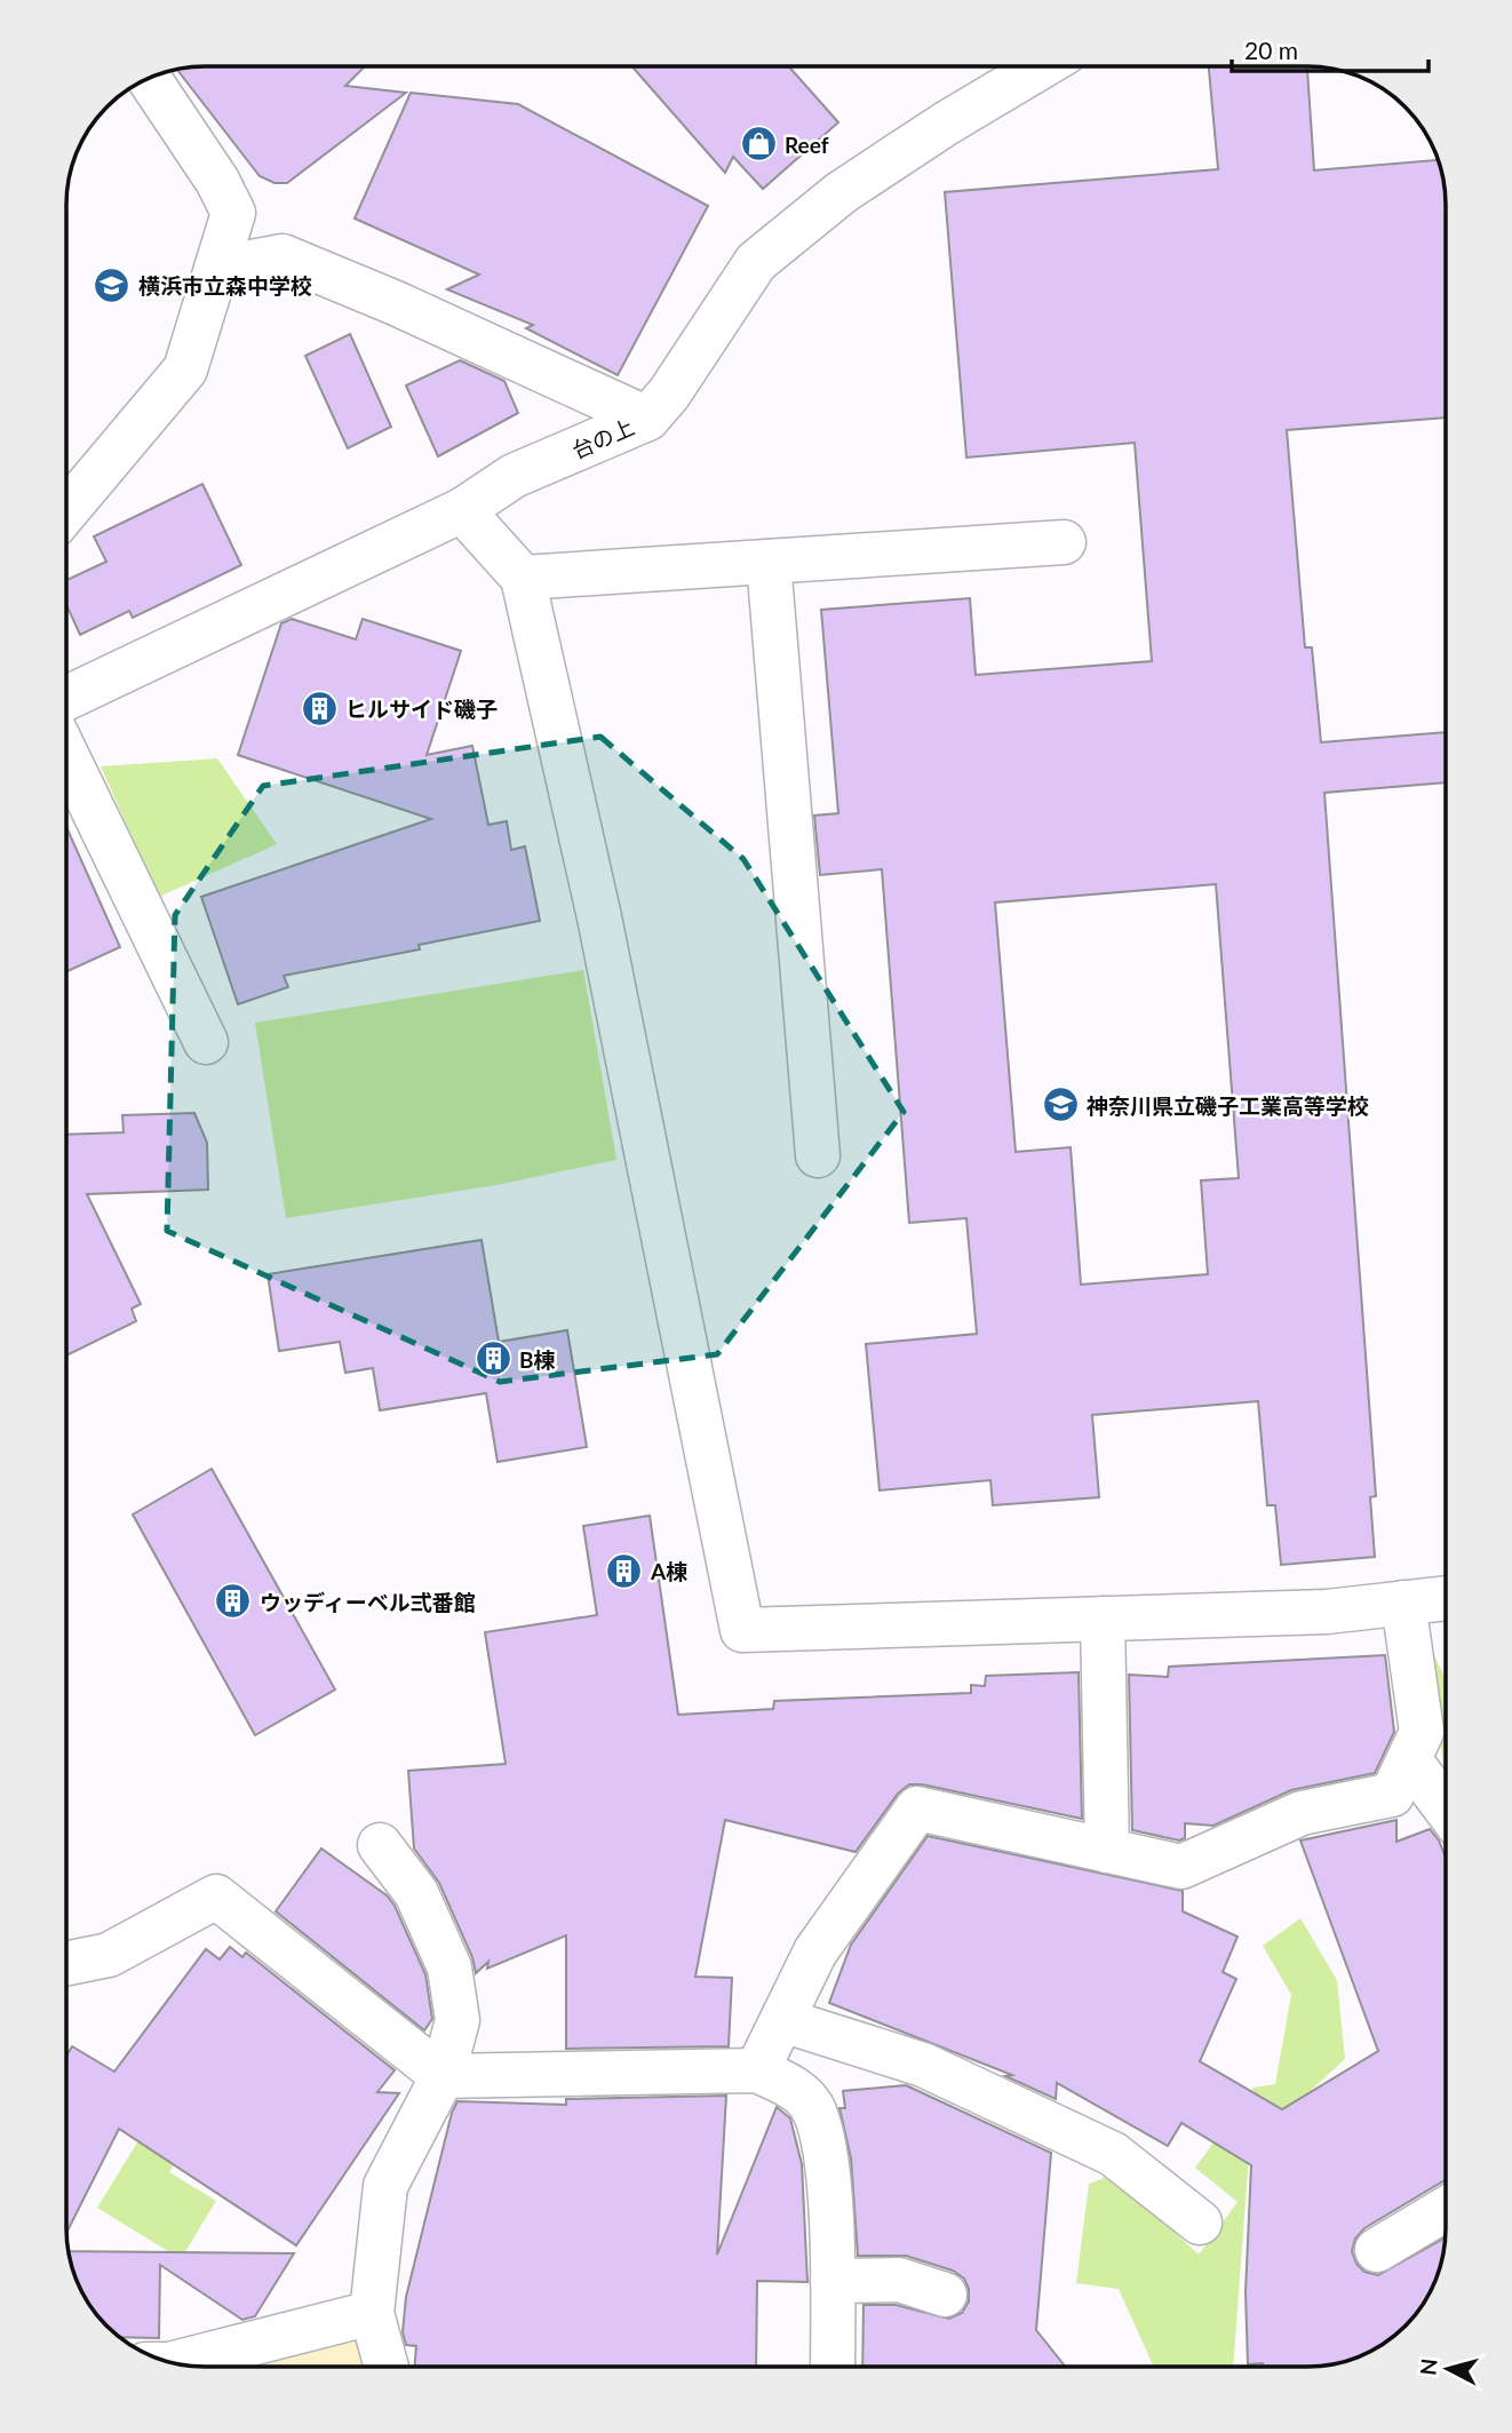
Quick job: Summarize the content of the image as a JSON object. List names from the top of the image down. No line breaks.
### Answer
{"streets":{"street":["台の上"]},"places":{"shop":["Reef"],"school or university":["横浜市立森中学校","神奈川県立磯子工業高等学校"],"building":["ヒルサイド磯子","B棟","A棟","ウッディーベル弍番館"]},"scale_bar":"20 m","north":"left"}
